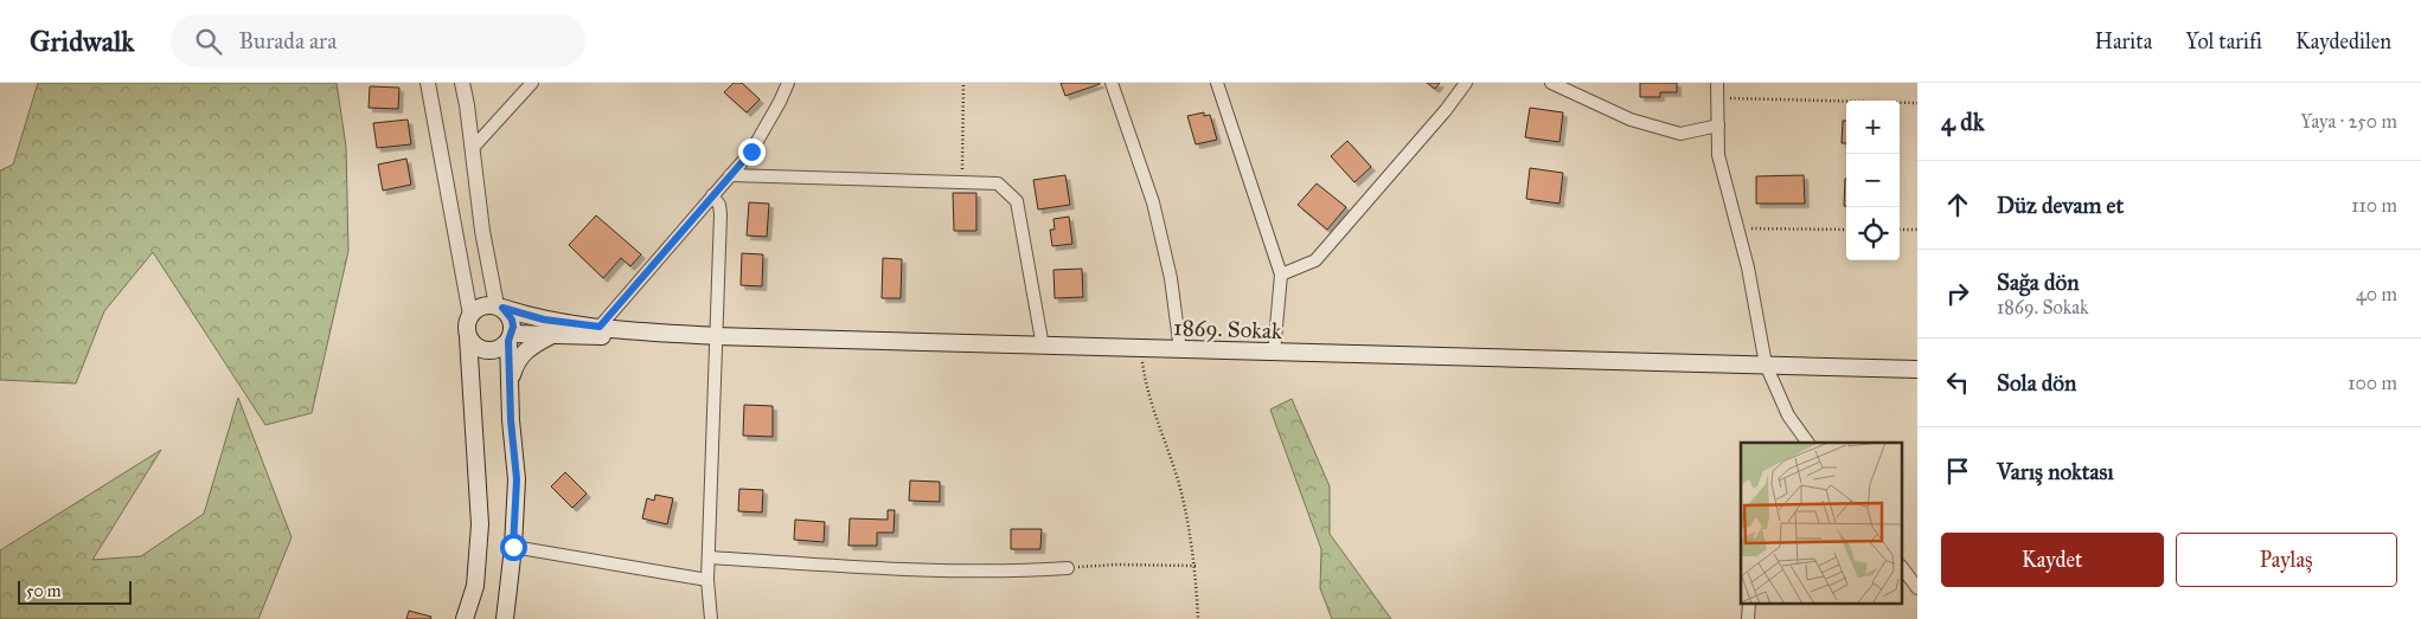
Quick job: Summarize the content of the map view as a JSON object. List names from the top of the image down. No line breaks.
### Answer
{"streets":{"main road":["1869. Sokak"]},"scale_bar":"50 m","page":{"header":"Gridwalk","search":"Burada ara","nav":["Harita","Yol tarifi","Kaydedilen"],"heading":["4 dk","Yaya · 250 m"],"map_buttons":["+","−"],"list":[["Düz devam et","110 m"],["Sağa dön","1869. Sokak","40 m"],["Sola dön","100 m"],"Varış noktası"],"buttons":["Kaydet","Paylaş"],"scale":"50 m"}}
